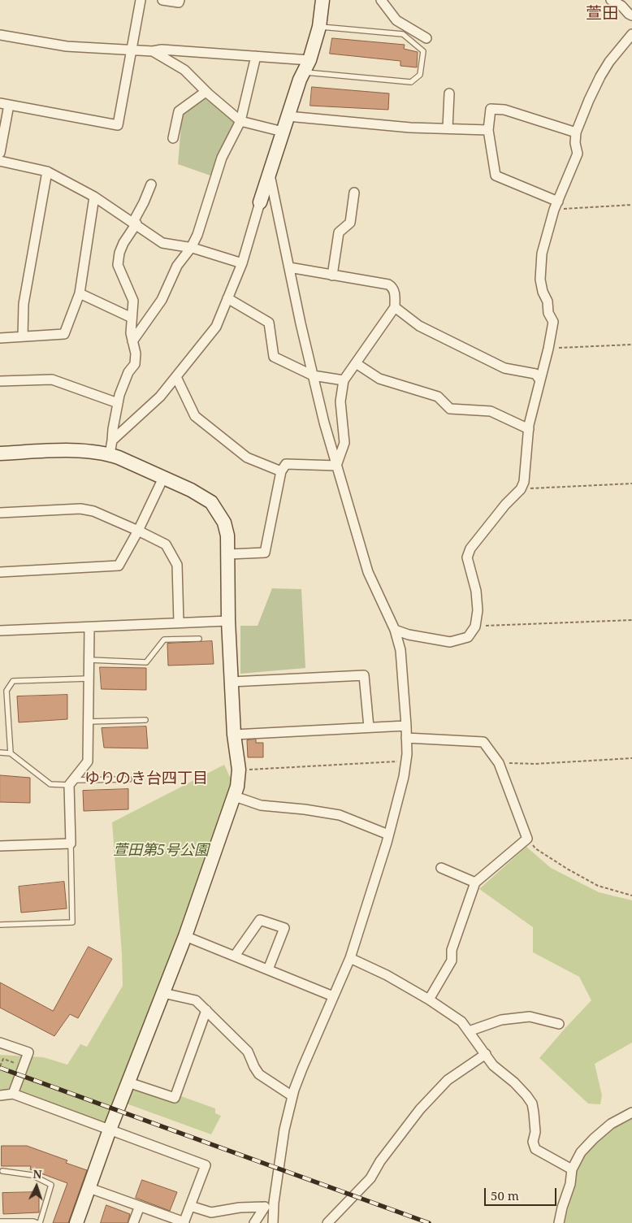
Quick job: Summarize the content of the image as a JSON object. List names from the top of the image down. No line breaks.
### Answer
{"districts":["萱田","ゆりのき台四丁目"],"parks":["萱田第5号公園"],"scale_bar":"50 m","north":"top"}
